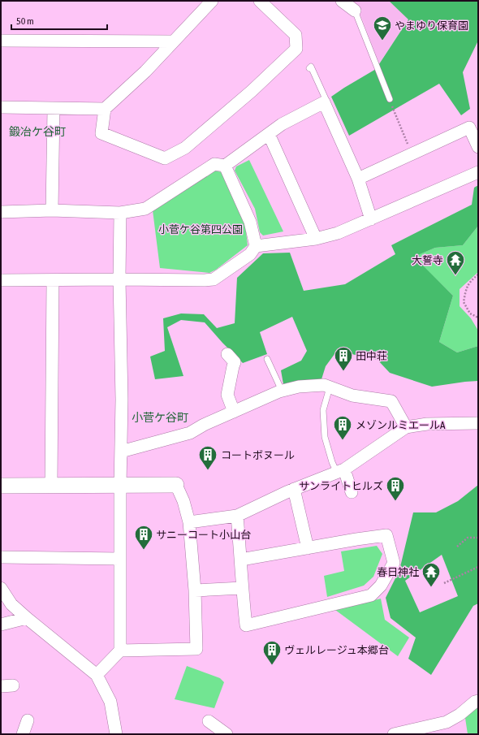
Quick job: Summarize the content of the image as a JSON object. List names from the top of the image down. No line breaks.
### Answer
{"districts":["鍛冶ケ谷町","小菅ケ谷町"],"parks":["小菅ケ谷第四公園"],"places":{"school or university":["やまゆり保育園"],"temple":["大誓寺","春日神社"],"building":["田中荘","メゾンルミエールA","コートボヌール","サンライトヒルズ","サニーコート小山台","ヴェルレージュ本郷台"]},"scale_bar":"50 m"}
